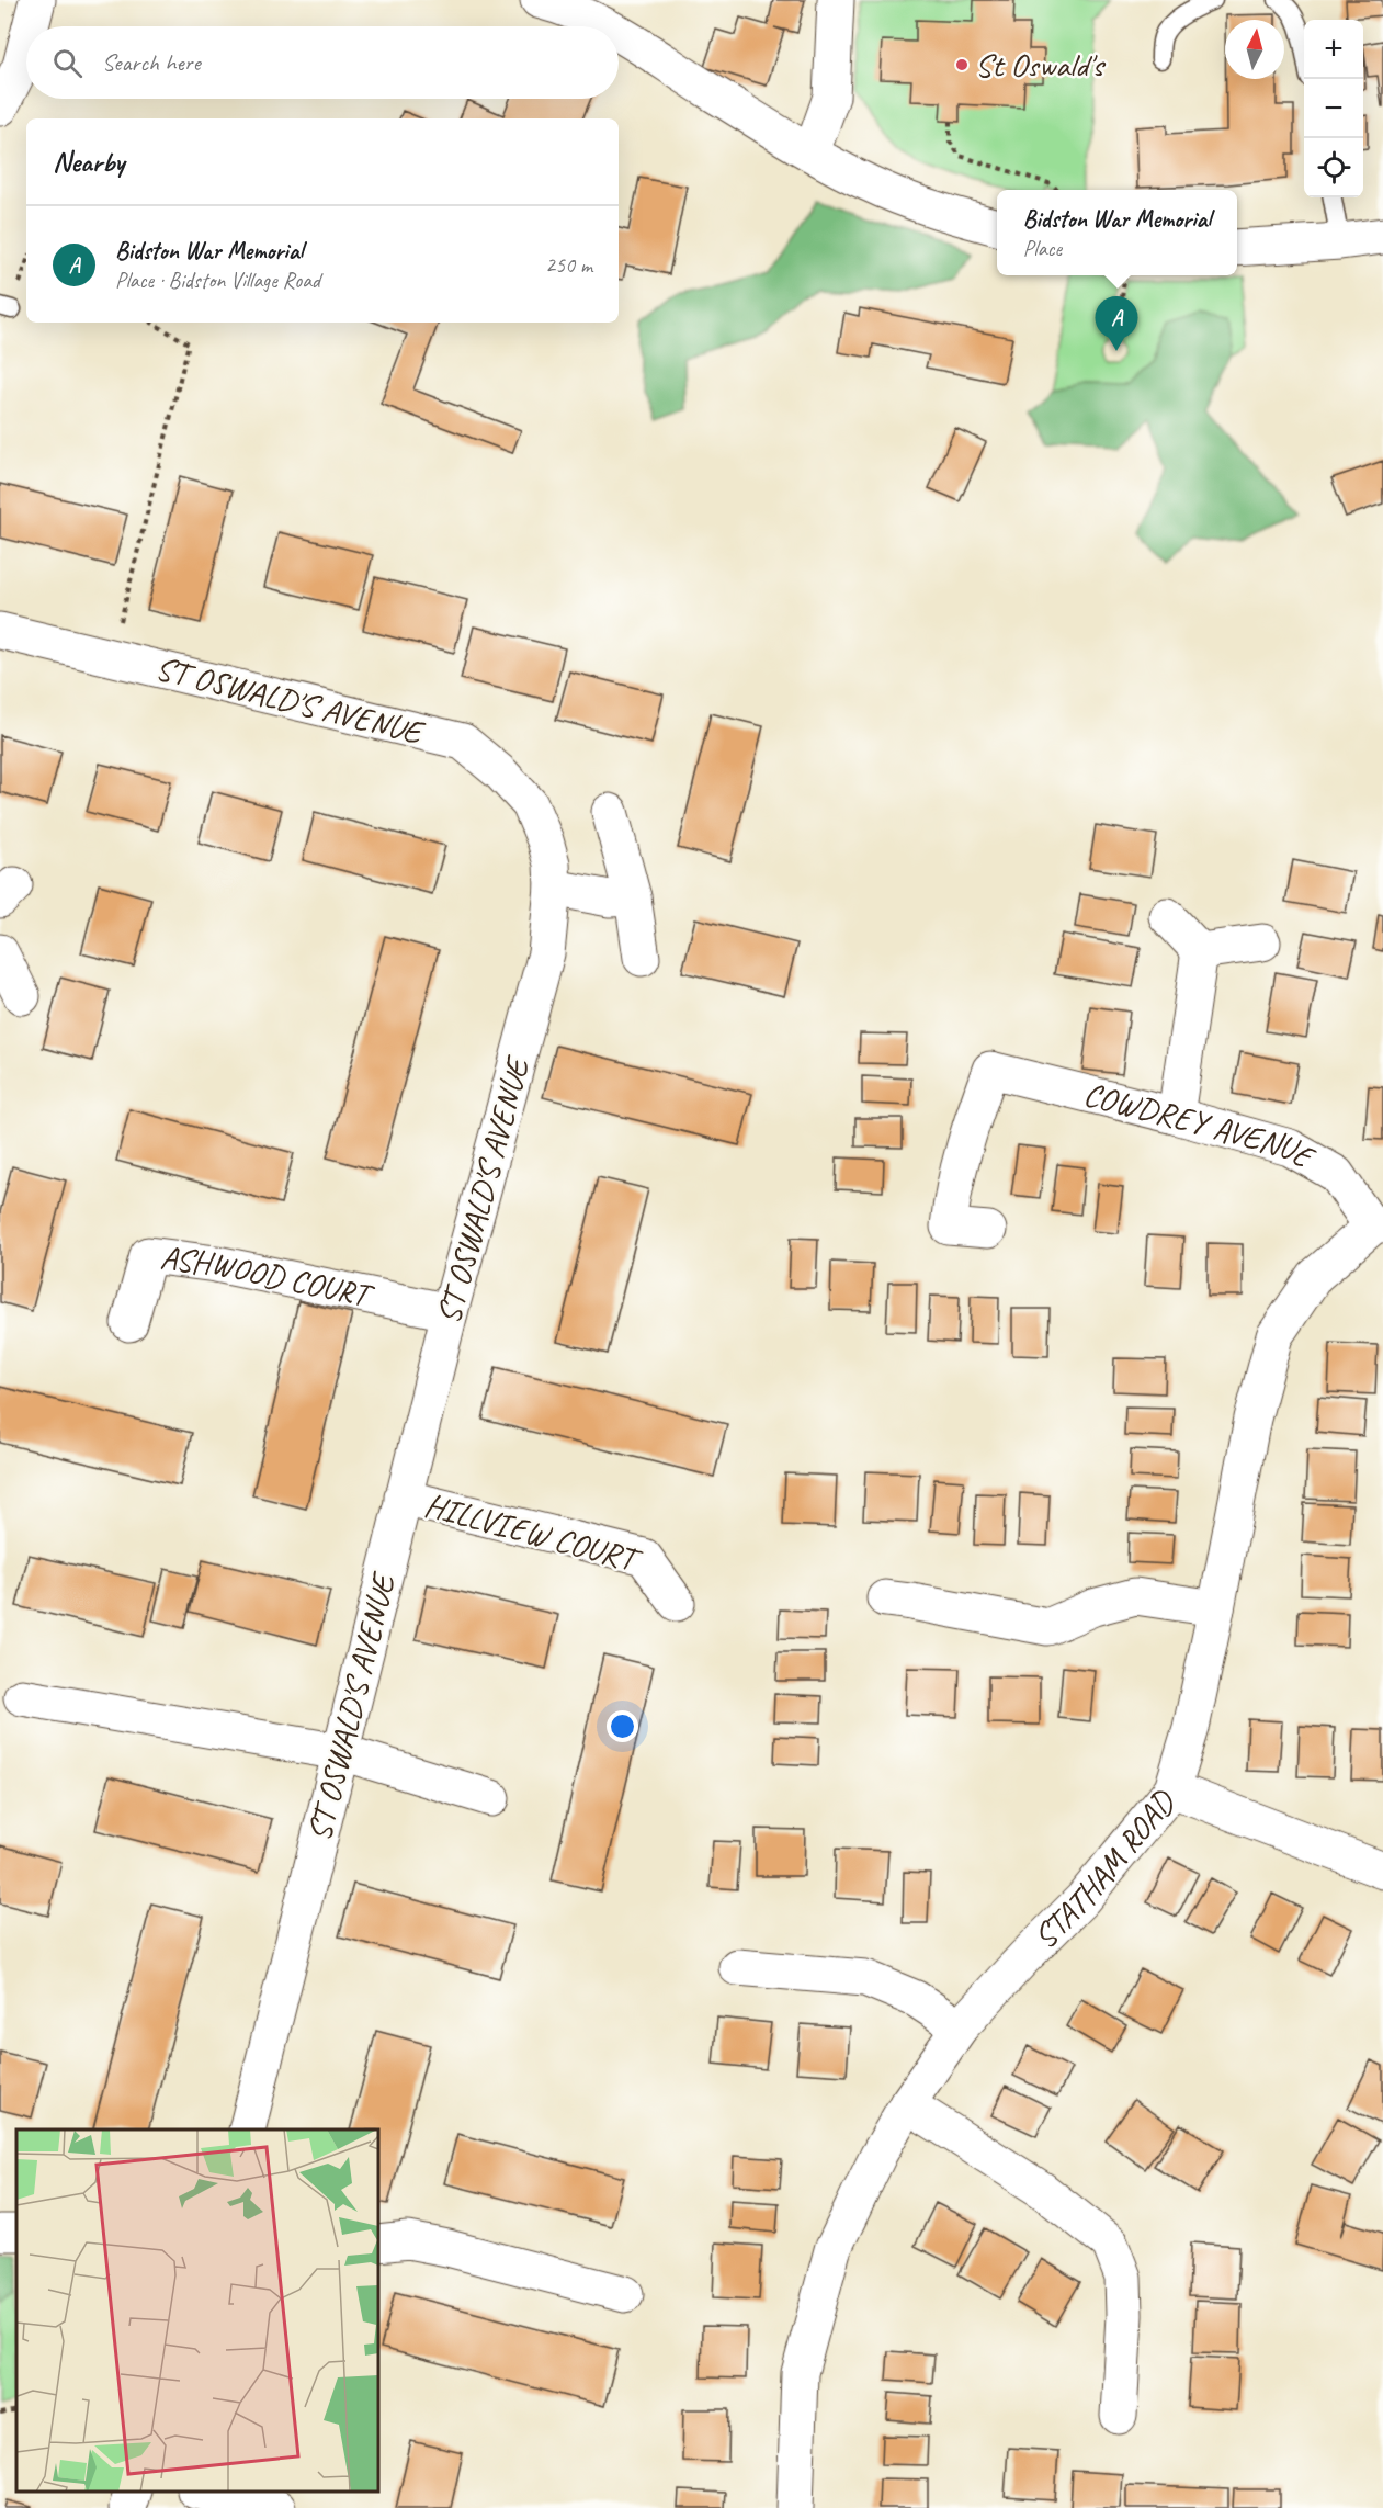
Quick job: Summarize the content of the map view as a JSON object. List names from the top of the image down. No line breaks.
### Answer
{"streets":{"street":["ST OSWALD'S AVENUE","COWDREY AVENUE","ASHWOOD COURT","HILLVIEW COURT","STATHAM ROAD"]},"crossings":[["ST OSWALD'S AVENUE","ASHWOOD COURT"],["ST OSWALD'S AVENUE","HILLVIEW COURT"],["COWDREY AVENUE","STATHAM ROAD"]],"places":["St Oswald's"],"north":"top","page":{"map_buttons":["+","−"],"search":"Search here","heading":"Nearby","popup":["Bidston War Memorial","Place"],"list":[{"mark":"A","name":"Bidston War Memorial","note":"Place · Bidston Village Road","value":"250 m"}],"pins":"A"}}
